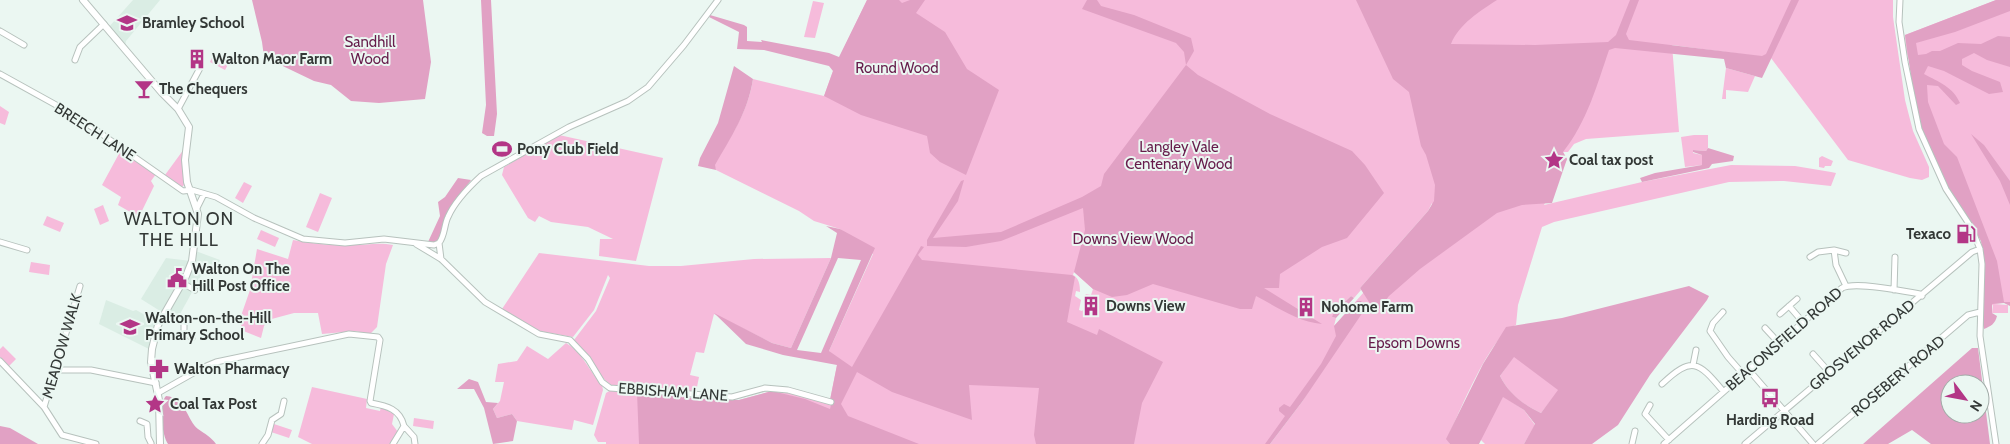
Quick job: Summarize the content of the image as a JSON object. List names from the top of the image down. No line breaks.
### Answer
{"streets":{"street":["BREECH LANE","BEACONSFIELD ROAD","GROSVENOR ROAD","MEADOW WALK","ROSEBERY ROAD","EBBISHAM LANE"]},"crossings":[["BREECH LANE","EBBISHAM LANE"],["BEACONSFIELD ROAD","GROSVENOR ROAD"]],"districts":["WALTON ON THE HILL"],"parks":["Sandhill Wood","Round Wood","Langley Vale Centenary Wood","Downs View Wood","Epsom Downs"],"places":{"school or university":["Bramley School","Walton-on-the-Hill Primary School"],"building":["Walton Maor Farm","Downs View","Nohome Farm"],"bar":["The Chequers"],"sports":["Pony Club Field"],"place":["Coal tax post","Coal Tax Post"],"fuel station":["Texaco"],"public building":["Walton On The Hill Post Office"],"pharmacy":["Walton Pharmacy"],"bus stop":["Harding Road"]},"north":"bottom right"}
